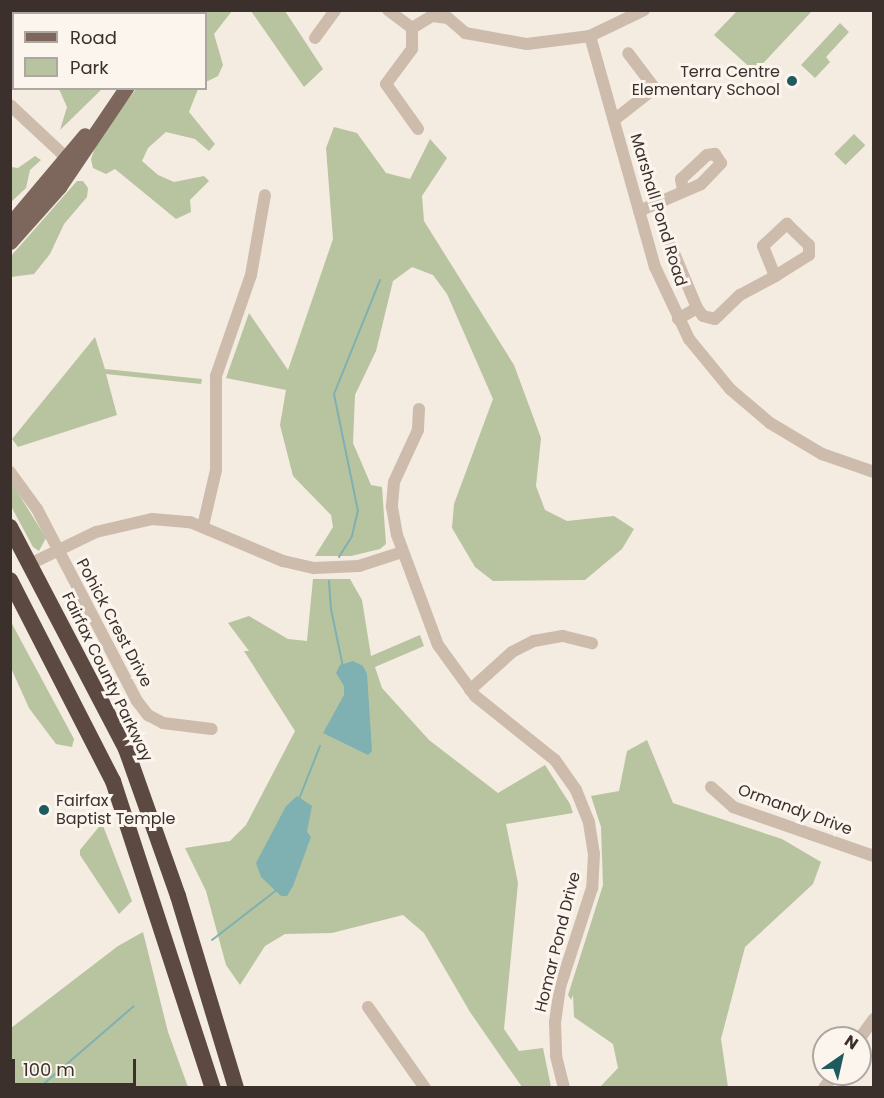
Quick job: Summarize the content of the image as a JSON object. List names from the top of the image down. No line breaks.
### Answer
{"streets":{"highway":["Fairfax County Parkway"],"street":["Marshall Pond Road","Pohick Crest Drive","Ormandy Drive","Homar Pond Drive"]},"places":["Terra Centre Elementary School","Fairfax Baptist Temple"],"legend":["Road","Park"],"scale_bar":"100 m","north":"top right"}
